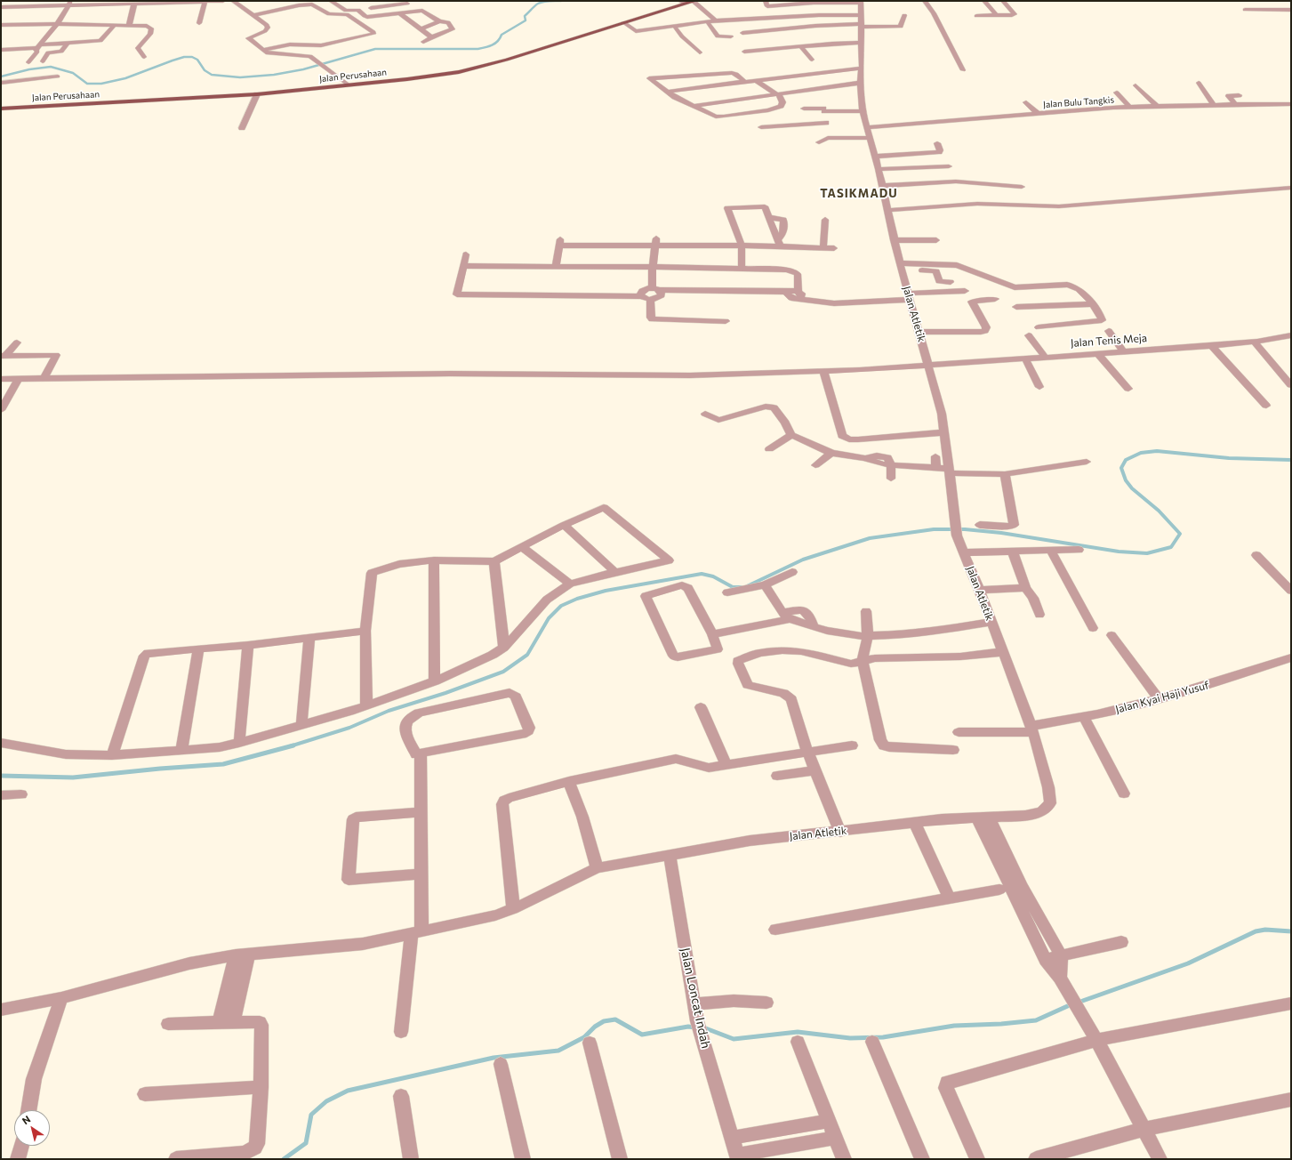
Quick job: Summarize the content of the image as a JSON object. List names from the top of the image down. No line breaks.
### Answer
{"streets":{"main road":["Jalan Perusahaan"],"street":["Jalan Bulu Tangkis","Jalan Atletik","Jalan Tenis Meja","Jalan Kyai Haji Yusuf","Jalan Loncat Indah"]},"crossings":[["Jalan Bulu Tangkis","Jalan Atletik"],["Jalan Atletik","Jalan Tenis Meja"],["Jalan Atletik","Jalan Kyai Haji Yusuf"],["Jalan Atletik","Jalan Loncat Indah"]],"districts":["TASIKMADU"],"north":"top left"}
